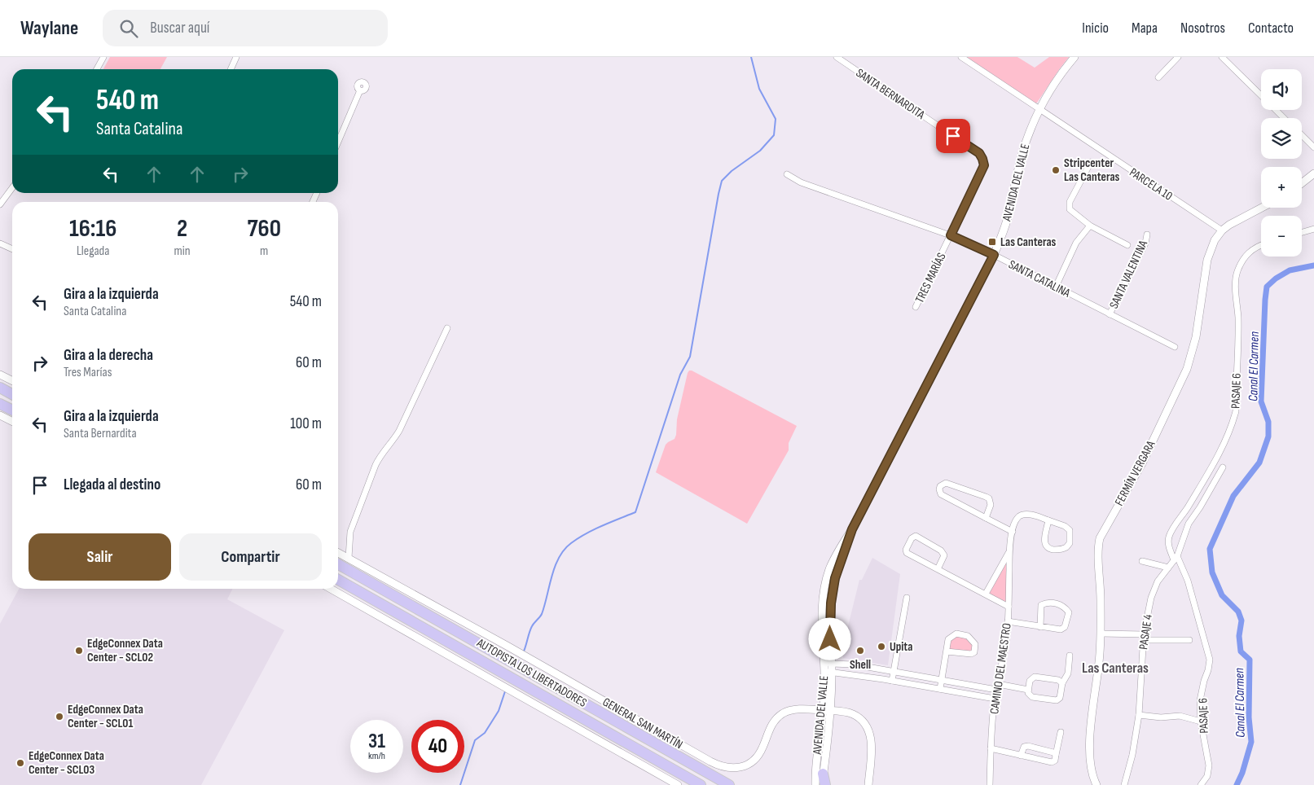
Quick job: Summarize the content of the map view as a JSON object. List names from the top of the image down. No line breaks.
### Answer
{"streets":{"highway":["AUTOPISTA LOS LIBERTADORES"],"street":["SANTA BERNARDITA","AVENIDA DEL VALLE","PARCELA 10","SANTA VALENTINA","TRES MARÍAS","SANTA CATALINA","PASAJE 6","FERMÍN VERGARA","PASAJE 4","CAMINO DEL MAESTRO","GENERAL SAN MARTÍN"]},"crossings":[["SANTA BERNARDITA","TRES MARÍAS"],["AVENIDA DEL VALLE","PARCELA 10"],["AVENIDA DEL VALLE","SANTA CATALINA"],["AVENIDA DEL VALLE","GENERAL SAN MARTÍN"],["PARCELA 10","FERMÍN VERGARA"],["SANTA VALENTINA","SANTA CATALINA"],["TRES MARÍAS","SANTA CATALINA"],["PASAJE 6","PASAJE 4"]],"districts":["Las Canteras"],"water":["Canal El Carmen"],"places":{"other":["Stripcenter Las Canteras","Upita","EdgeConnex Data Center - SCL02","Shell","EdgeConnex Data Center - SCL01","EdgeConnex Data Center - SCL03"],"transit":["Las Canteras"]},"page":{"header":"Waylane","search":"Buscar aquí","nav":["Inicio","Mapa","Nosotros","Contacto"],"map_buttons":["+","−"],"turn":["540 m","Santa Catalina"],"eta":["16:16","Llegada","2","min","760","m"],"list":[{"name":"Gira a la izquierda","note":"Santa Catalina","value":"540 m"},{"name":"Gira a la derecha","note":"Tres Marías","value":"60 m"},{"name":"Gira a la izquierda","note":"Santa Bernardita","value":"100 m"},{"name":"Llegada al destino","value":"60 m"}],"buttons":["Salir","Compartir"],"speed":"31 km/h","limit":"40"}}
